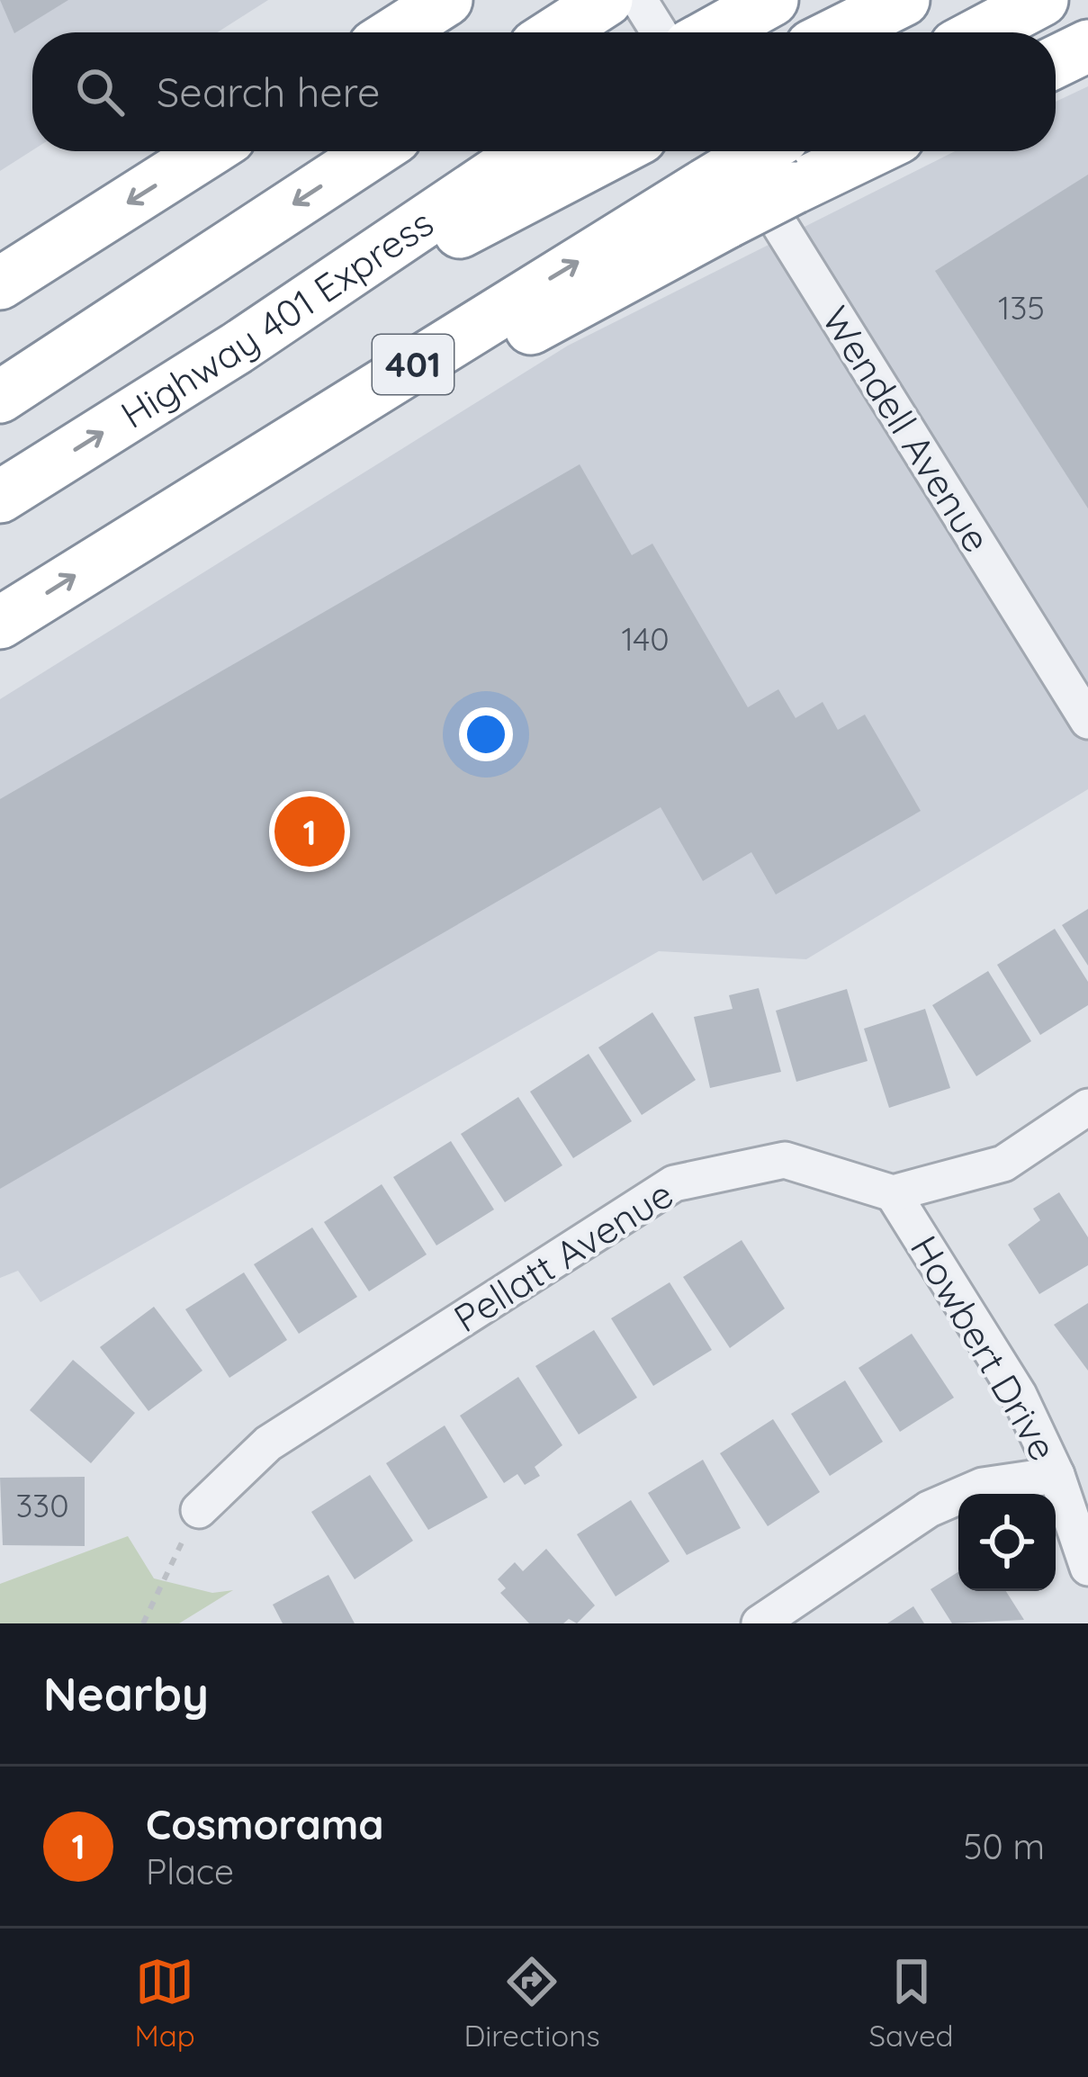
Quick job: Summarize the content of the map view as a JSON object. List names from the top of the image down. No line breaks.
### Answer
{"streets":{"highway":["Highway 401 Express"],"street":["Wendell Avenue","Pellatt Avenue","Howbert Drive"]},"crossings":[["Pellatt Avenue","Howbert Drive"]],"house_numbers":["135","140","330"],"page":{"search":"Search here","pins":"1","heading":"Nearby","list":[{"mark":"1","name":"Cosmorama","note":"Place","value":"50 m"}],"nav":["Map","Directions","Saved"]}}
